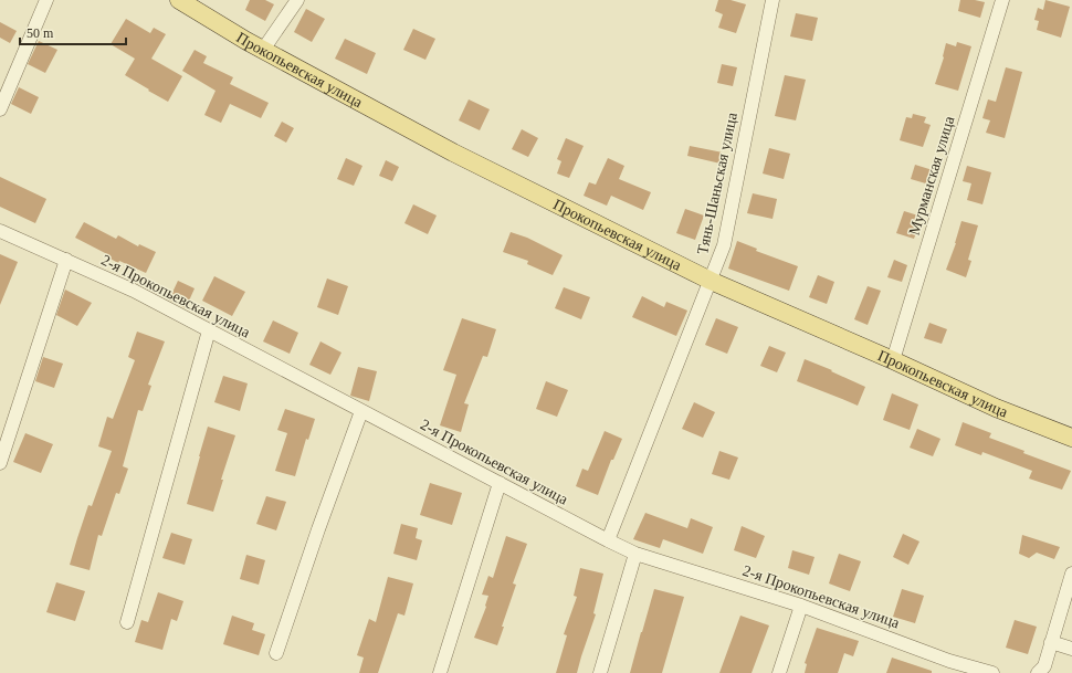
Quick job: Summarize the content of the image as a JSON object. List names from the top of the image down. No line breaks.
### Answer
{"streets":{"main road":["Прокопьевская улица"],"street":["Мурманская улица","Тянь-Шаньская улица","2-я Прокопьевская улица"]},"crossings":[["Прокопьевская улица","Мурманская улица"],["Прокопьевская улица","Тянь-Шаньская улица"],["Тянь-Шаньская улица","2-я Прокопьевская улица"]],"scale_bar":"50 m"}
